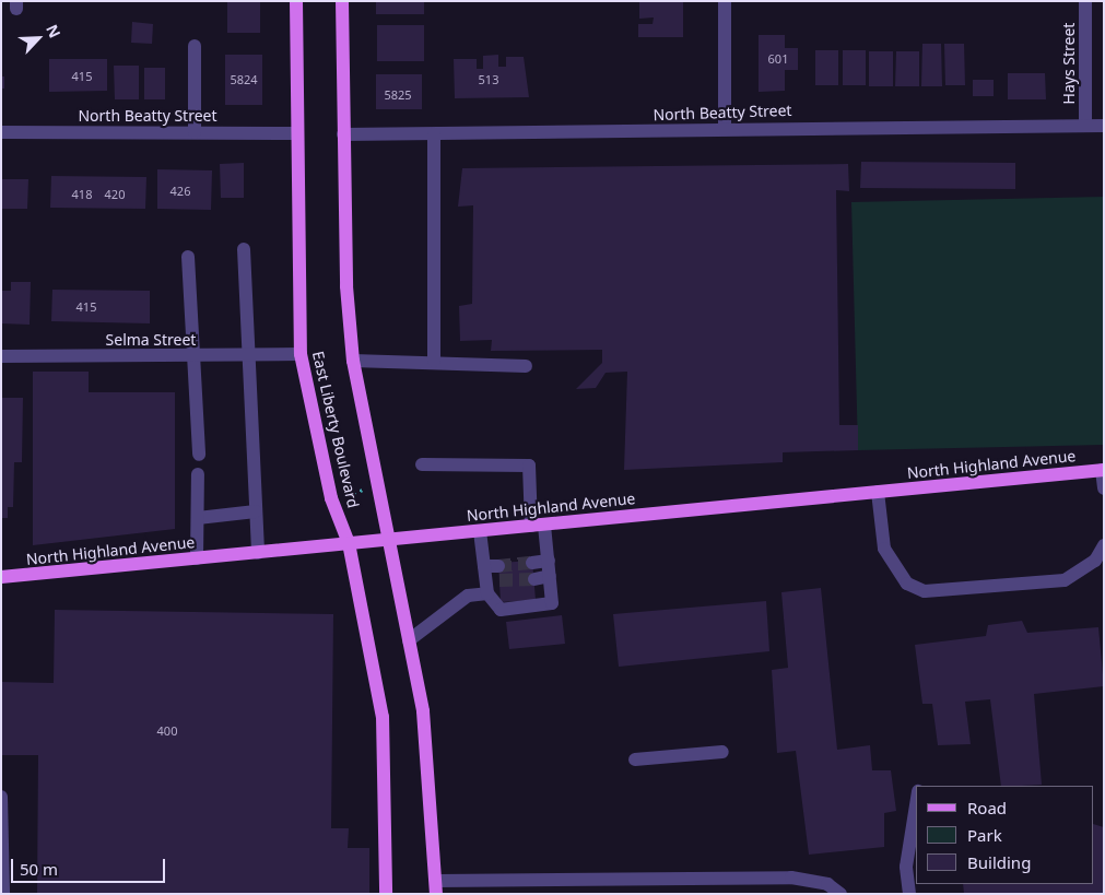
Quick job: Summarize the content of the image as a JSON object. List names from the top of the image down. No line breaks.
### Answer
{"streets":{"main road":["East Liberty Boulevard","North Highland Avenue"],"street":["Hays Street","North Beatty Street","Selma Street"]},"crossings":[["Hays Street","North Beatty Street"],["North Beatty Street","East Liberty Boulevard"],["Selma Street","East Liberty Boulevard"],["East Liberty Boulevard","North Highland Avenue"]],"house_numbers":["601","415","5824","513","5825","426","418","420","415","400"],"legend":["Road","Park","Building"],"scale_bar":"50 m","north":"top right"}
